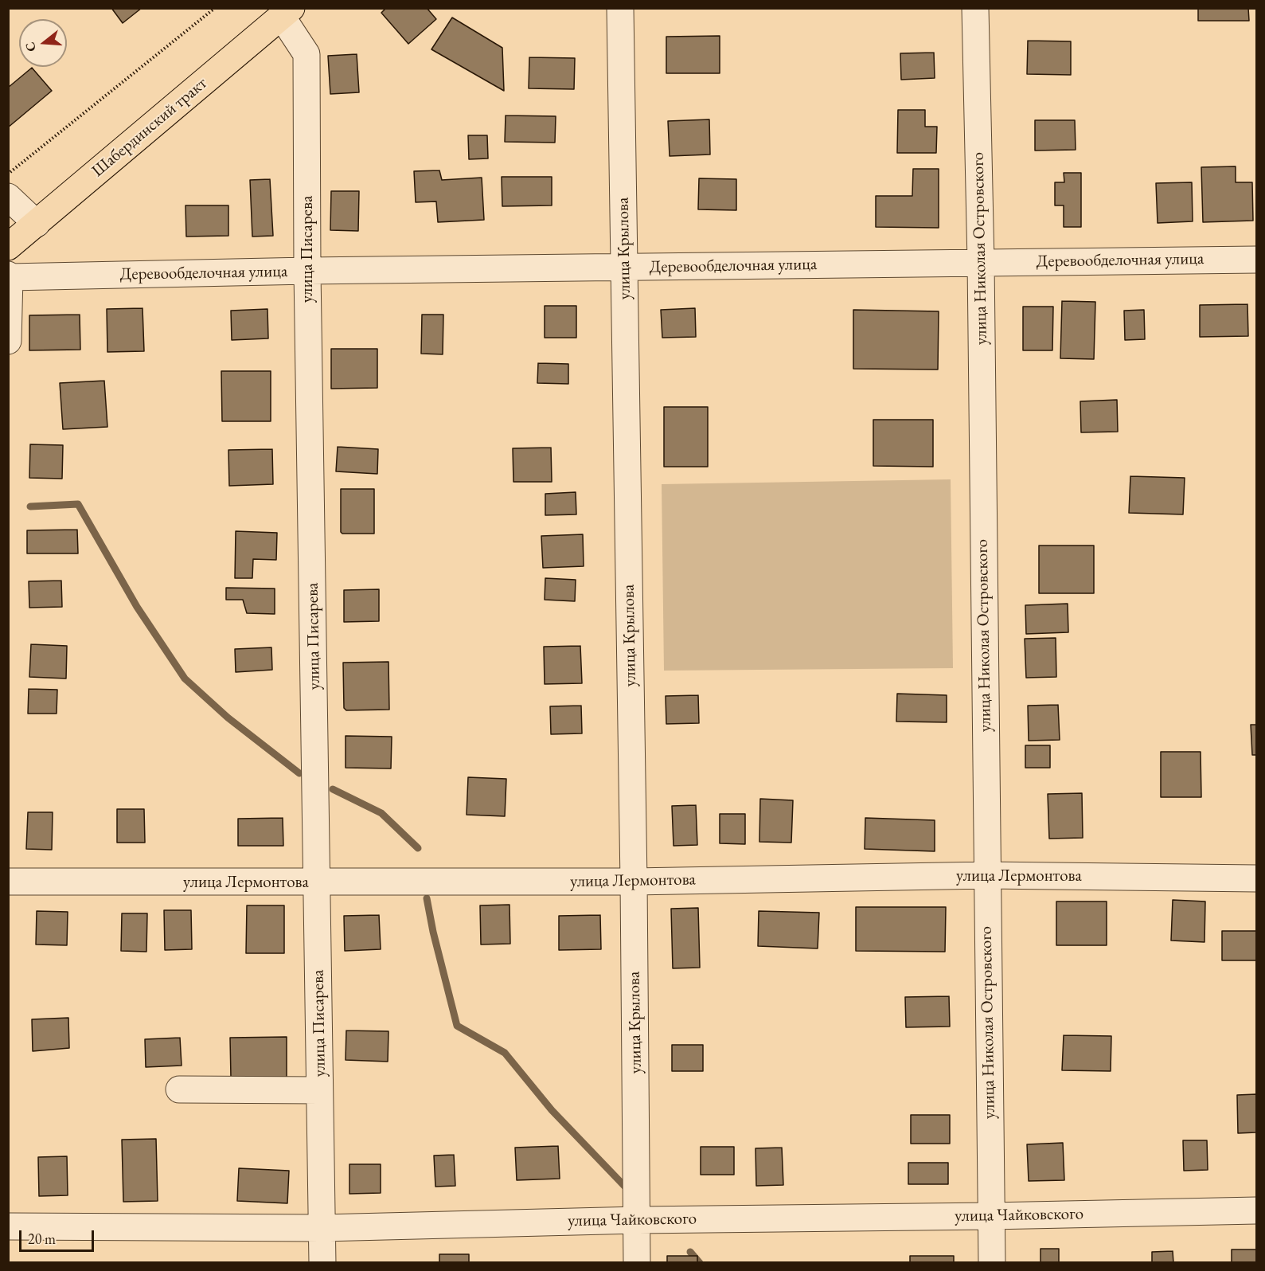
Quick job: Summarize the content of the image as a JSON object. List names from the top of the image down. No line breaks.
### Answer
{"streets":{"main road":["Шабердинский тракт"],"street":["улица Крылова","улица Николая Островского","улица Писарева","Деревообделочная улица","улица Лермонтова","улица Чайковского"]},"crossings":[["Шабердинский тракт","улица Писарева"],["улица Крылова","Деревообделочная улица"],["улица Крылова","улица Лермонтова"],["улица Крылова","улица Чайковского"],["улица Николая Островского","Деревообделочная улица"],["улица Николая Островского","улица Лермонтова"],["улица Николая Островского","улица Чайковского"],["улица Писарева","Деревообделочная улица"],["улица Писарева","улица Лермонтова"],["улица Писарева","улица Чайковского"]],"scale_bar":"20 m","north":"left"}
